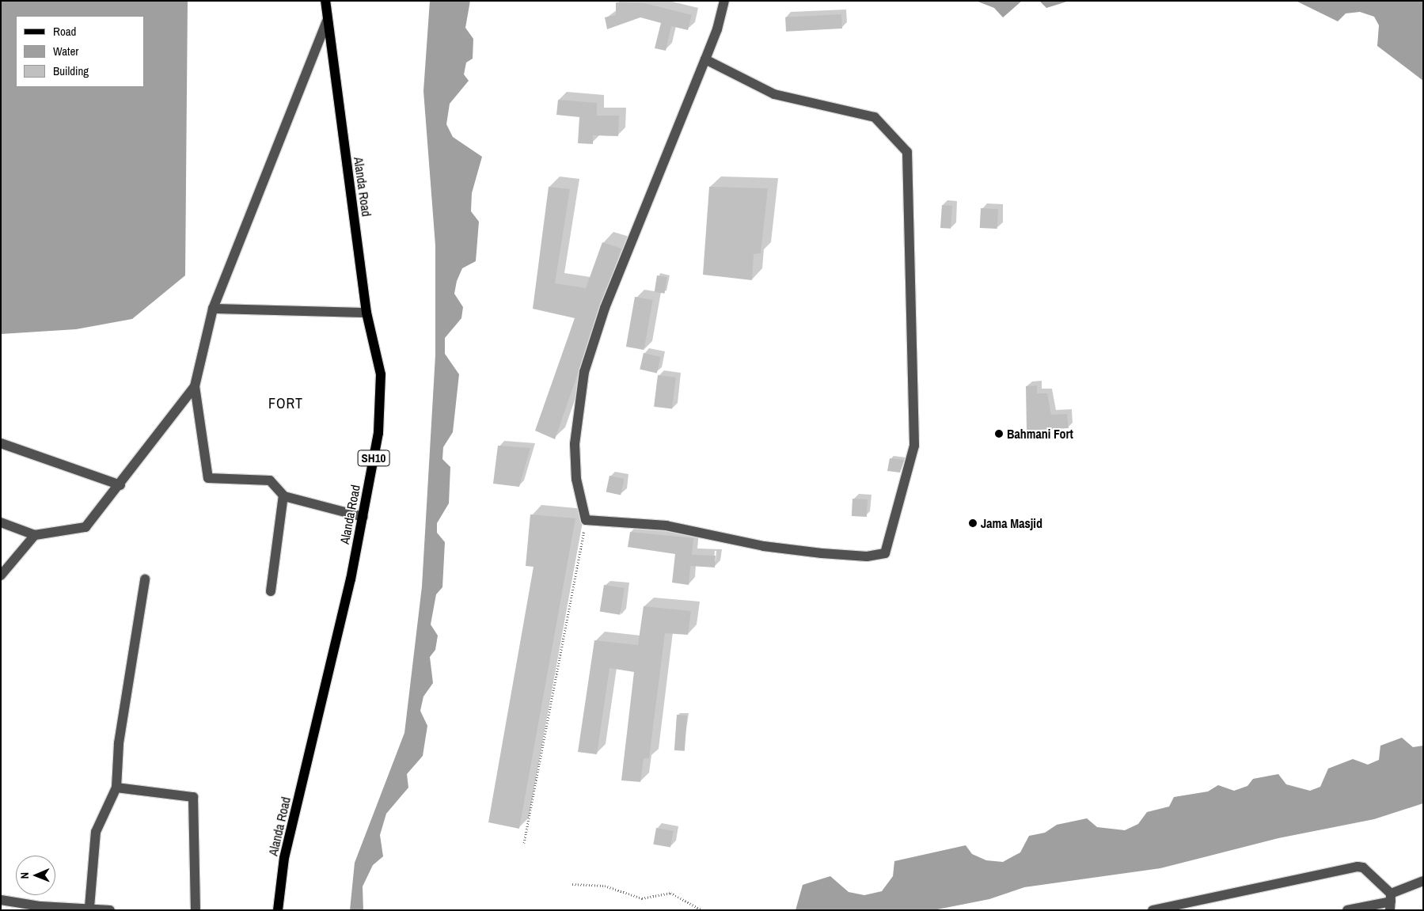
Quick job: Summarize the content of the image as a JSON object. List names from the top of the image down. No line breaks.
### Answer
{"streets":{"main road":["Alanda Road","SH10"]},"districts":["FORT"],"places":["Bahmani Fort","Jama Masjid"],"legend":["Road","Water","Building"],"north":"left"}
